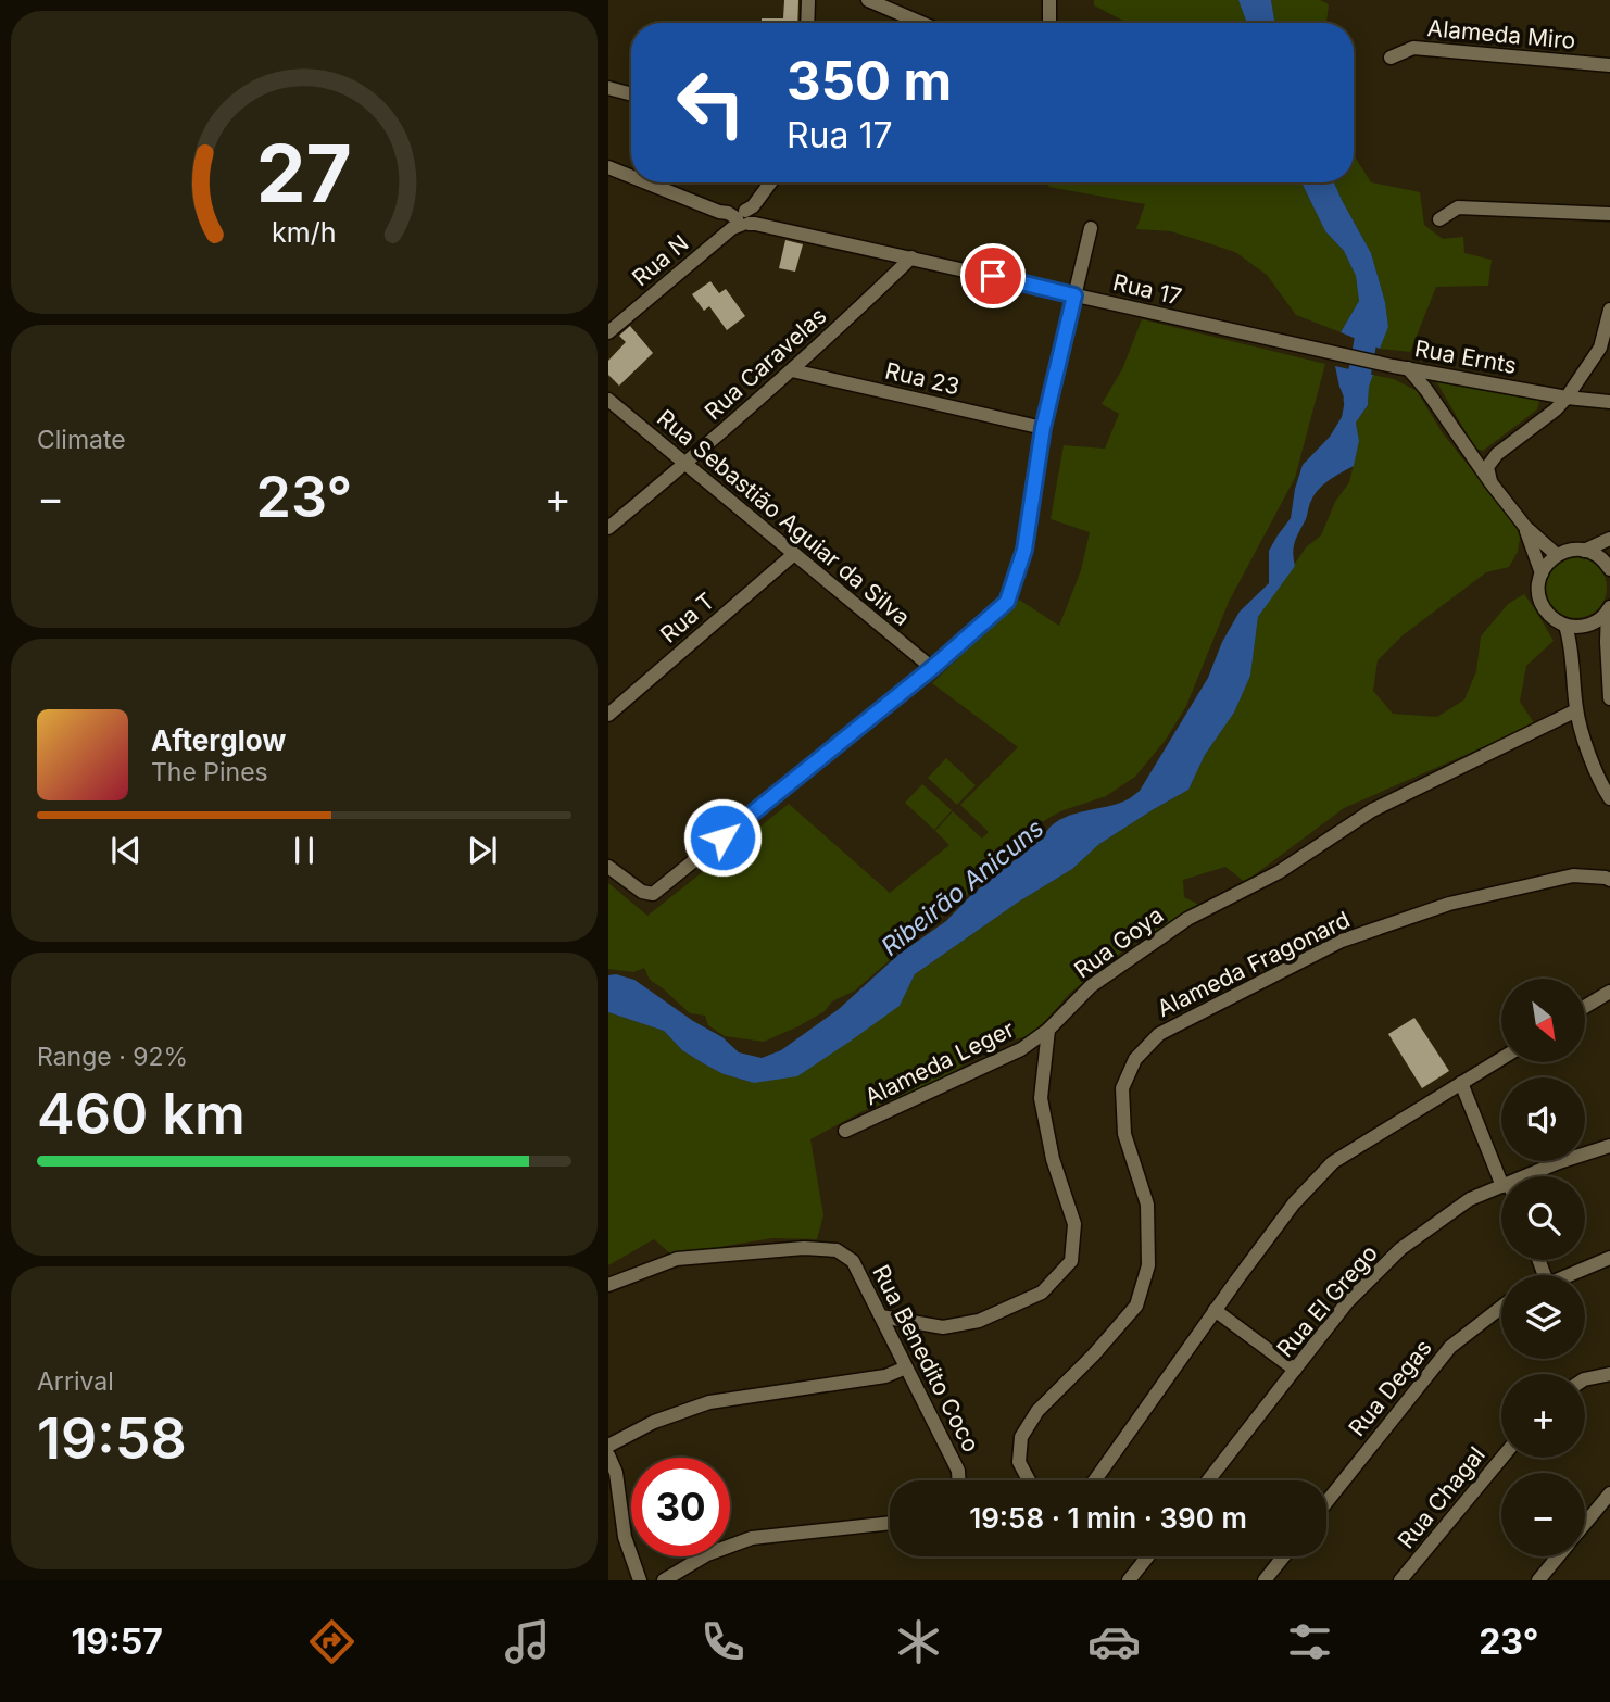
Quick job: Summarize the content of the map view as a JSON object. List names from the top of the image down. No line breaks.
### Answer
{"streets":{"street":["Alameda Miro","Rua N","Rua 17","Rua Ernts","Rua Caravelas","Rua 23","Rua Sebastião Aguiar da Silva","Rua T","Rua Goya","Alameda Fragonard","Alameda Leger","Rua El Grego","Rua Benedito Coco","Rua Degas","Rua Chagal"]},"crossings":[["Rua N","Rua 17"],["Rua 17","Rua Ernts"],["Rua 17","Rua Caravelas"],["Rua Caravelas","Rua 23"],["Rua Caravelas","Rua Sebastião Aguiar da Silva"],["Rua Sebastião Aguiar da Silva","Rua T"],["Rua Goya","Alameda Leger"]],"water":["Ribeirão Anicuns"],"north":"bottom right","page":{"turn":["350 m","Rua 17"],"tile":["Climate",["Range · 92%","460 km"],["Arrival","19:58"]],"heat":["−","23°","+"],"song":["Afterglow","The Pines"],"map_buttons":["+","−"],"limit":"30","trip":"19:58 · 1 min · 390 m","tabs":["19:57","23°"],"gauge":["27","km/h"]}}
